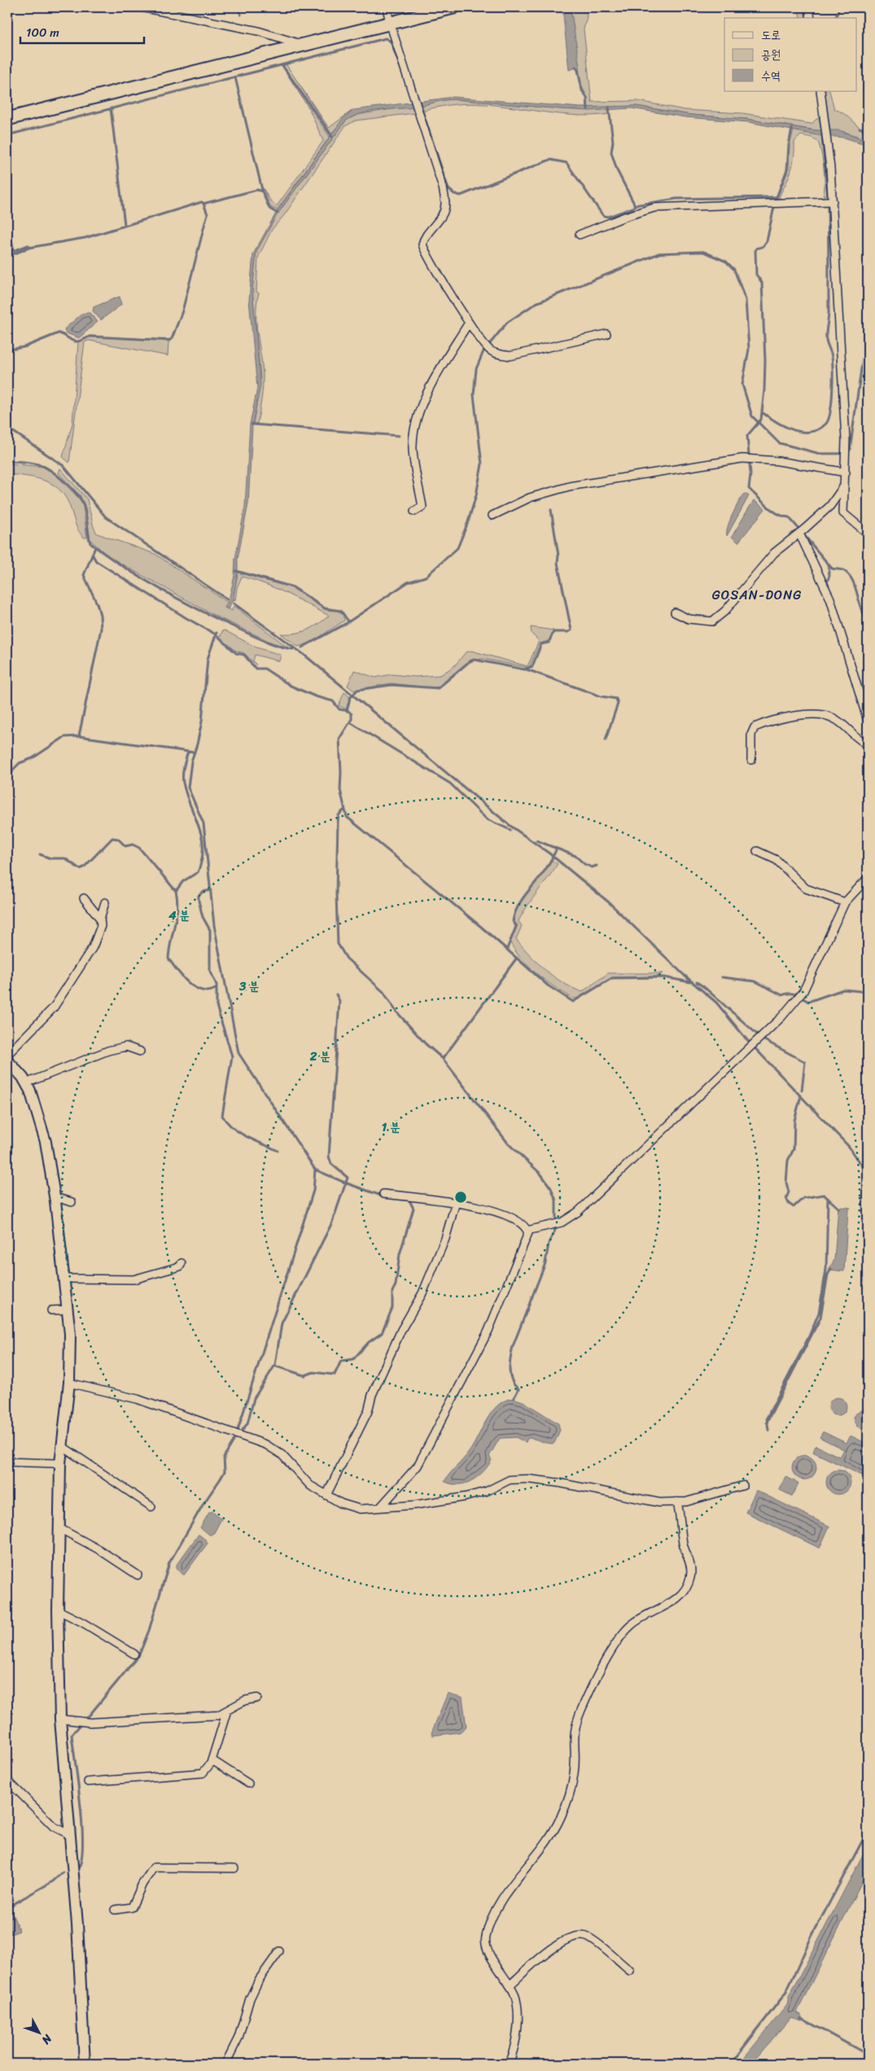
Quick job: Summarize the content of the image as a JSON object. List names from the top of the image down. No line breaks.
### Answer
{"districts":["GOSAN-DONG"],"legend":["도로","공원","수역"],"scale_bar":"100 m","north":"bottom right","rings":["4 분","3 분","2 분","1 분"]}
